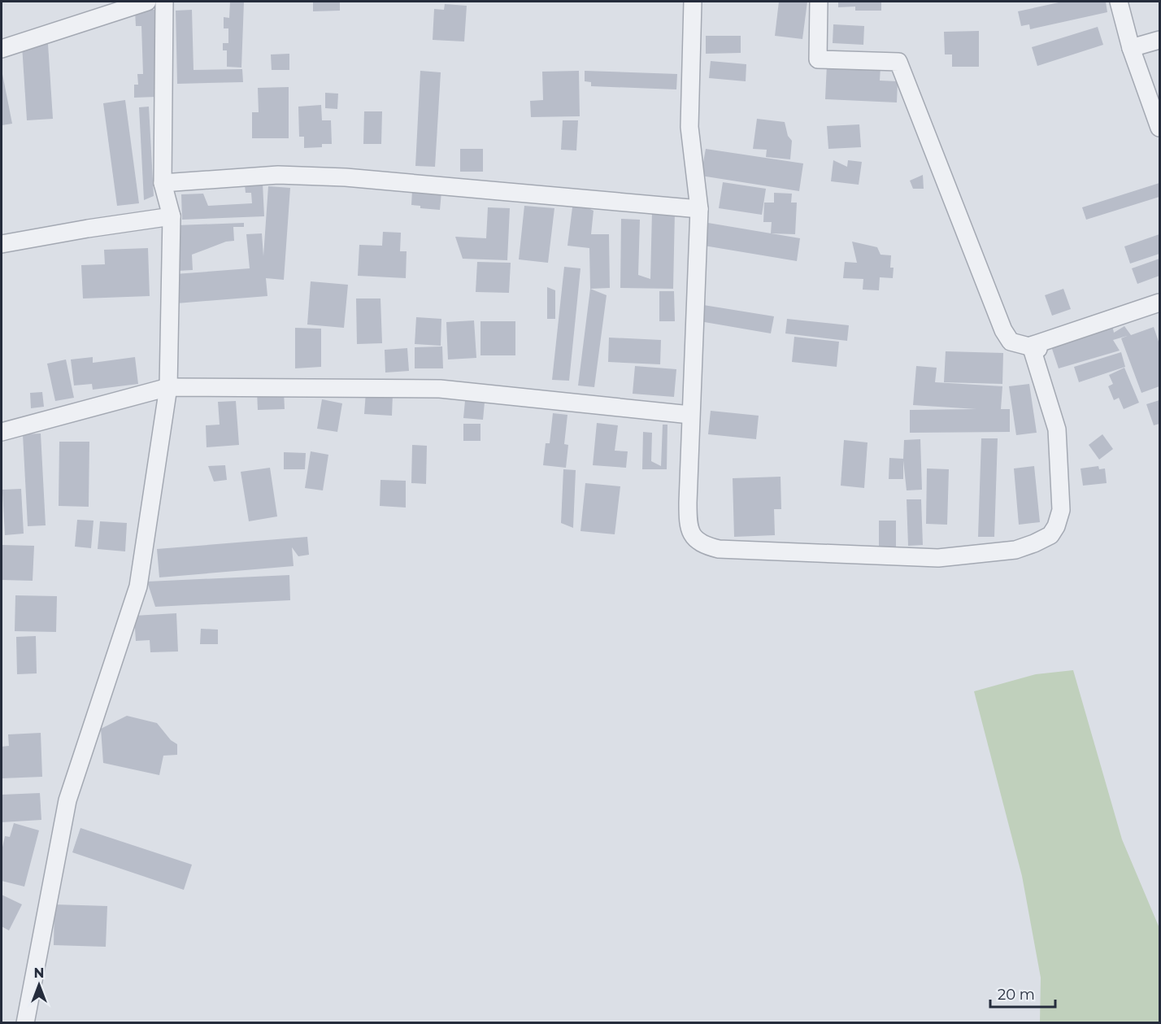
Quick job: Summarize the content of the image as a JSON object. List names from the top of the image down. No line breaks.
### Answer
{"scale_bar":"20 m","north":"top"}
